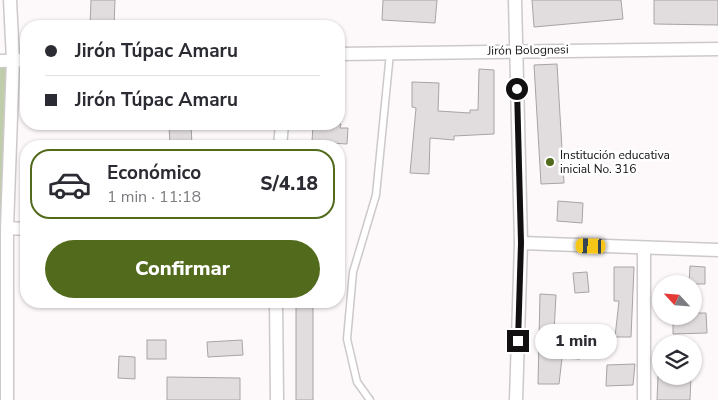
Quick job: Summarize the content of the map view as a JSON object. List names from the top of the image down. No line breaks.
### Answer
{"streets":{"street":["Jirón Bolognesi"]},"places":["Institución educativa inicial No. 316"],"north":"top left","page":{"banner":["Jirón Túpac Amaru","Jirón Túpac Amaru"],"list":[{"name":"Económico","note":"1 min · 11:18","value":"S/4.18"}],"buttons":"Confirmar","bubble":"1 min"}}
